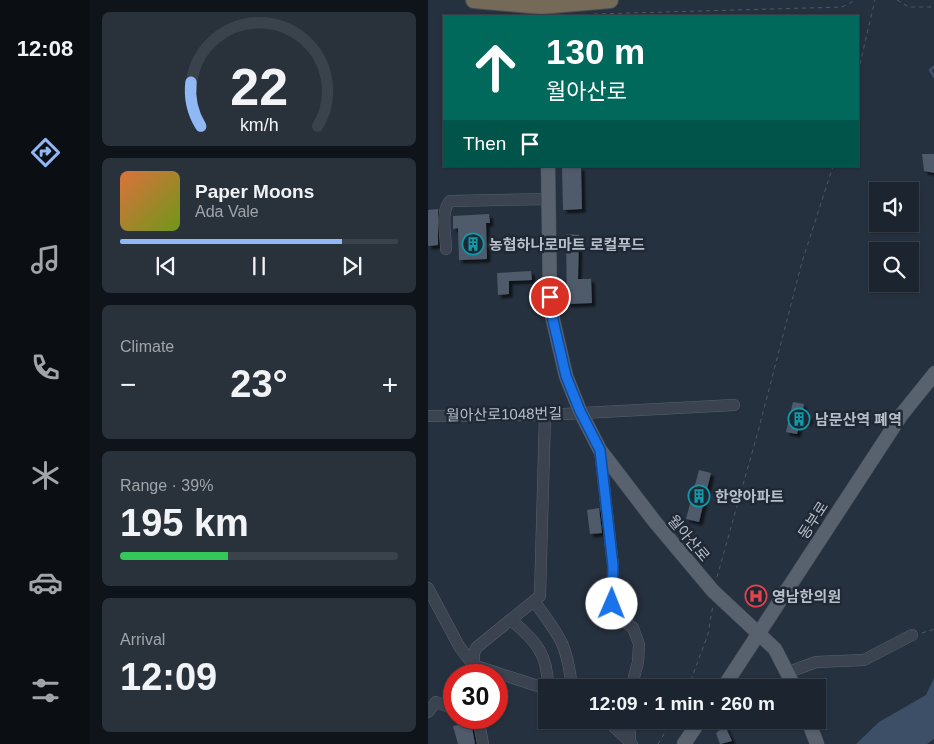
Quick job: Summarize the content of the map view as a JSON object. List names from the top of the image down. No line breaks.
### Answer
{"streets":{"main road":["동부로","월아산로"],"street":["월아산로1048번길"]},"crossings":[["월아산로1048번길","월아산로"],["동부로","월아산로"]],"places":{"building":["농협하나로마트 로컬푸드","남문산역 폐역","한양아파트"],"hospital":["영남한의원"]},"page":{"tabs":"12:08","turn":["130 m","월아산로"],"then":"Then","song":["Paper Moons","Ada Vale"],"tile":["Climate",["Range · 39%","195 km"],["Arrival","12:09"]],"heat":["−","23°","+"],"limit":"30","trip":"12:09 · 1 min · 260 m","gauge":["22","km/h"]}}
